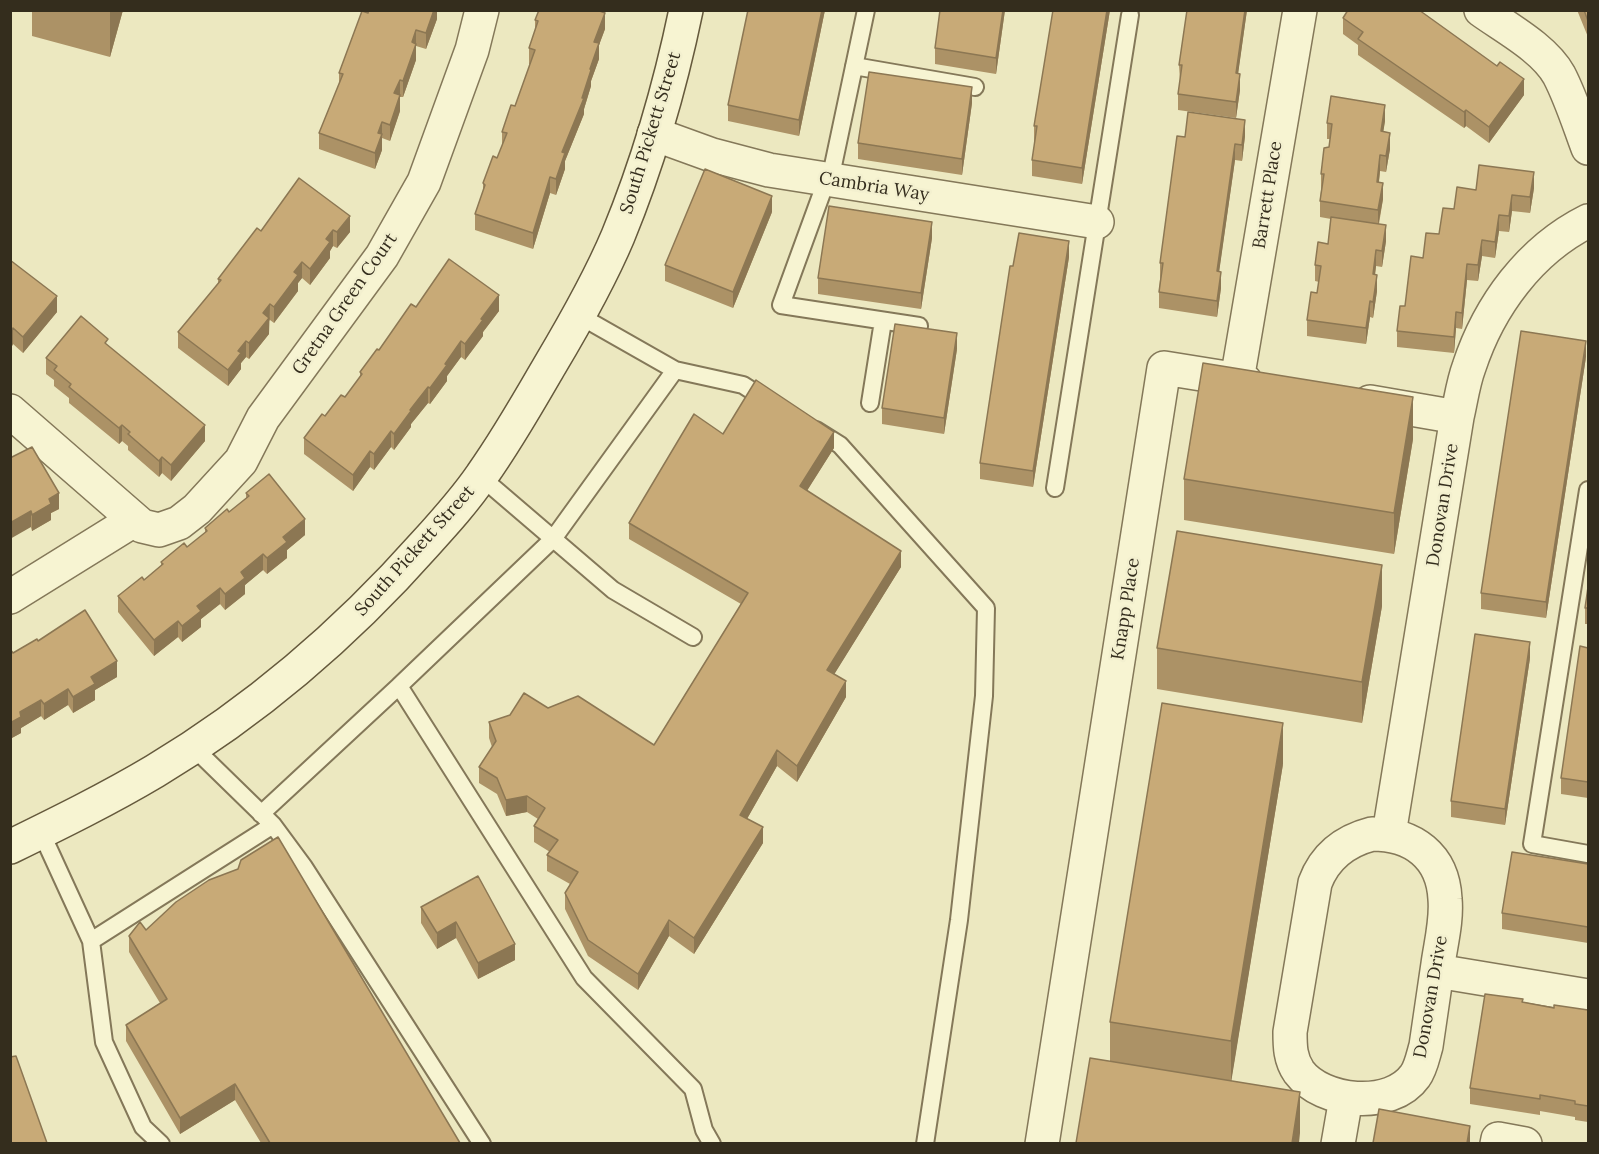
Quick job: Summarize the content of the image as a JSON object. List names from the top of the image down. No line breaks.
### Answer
{"streets":{"street":["South Pickett Street","Cambria Way","Barrett Place","Gretna Green Court","Donovan Drive","Knapp Place"]},"crossings":[["South Pickett Street","Cambria Way"],["Barrett Place","Knapp Place"]]}
